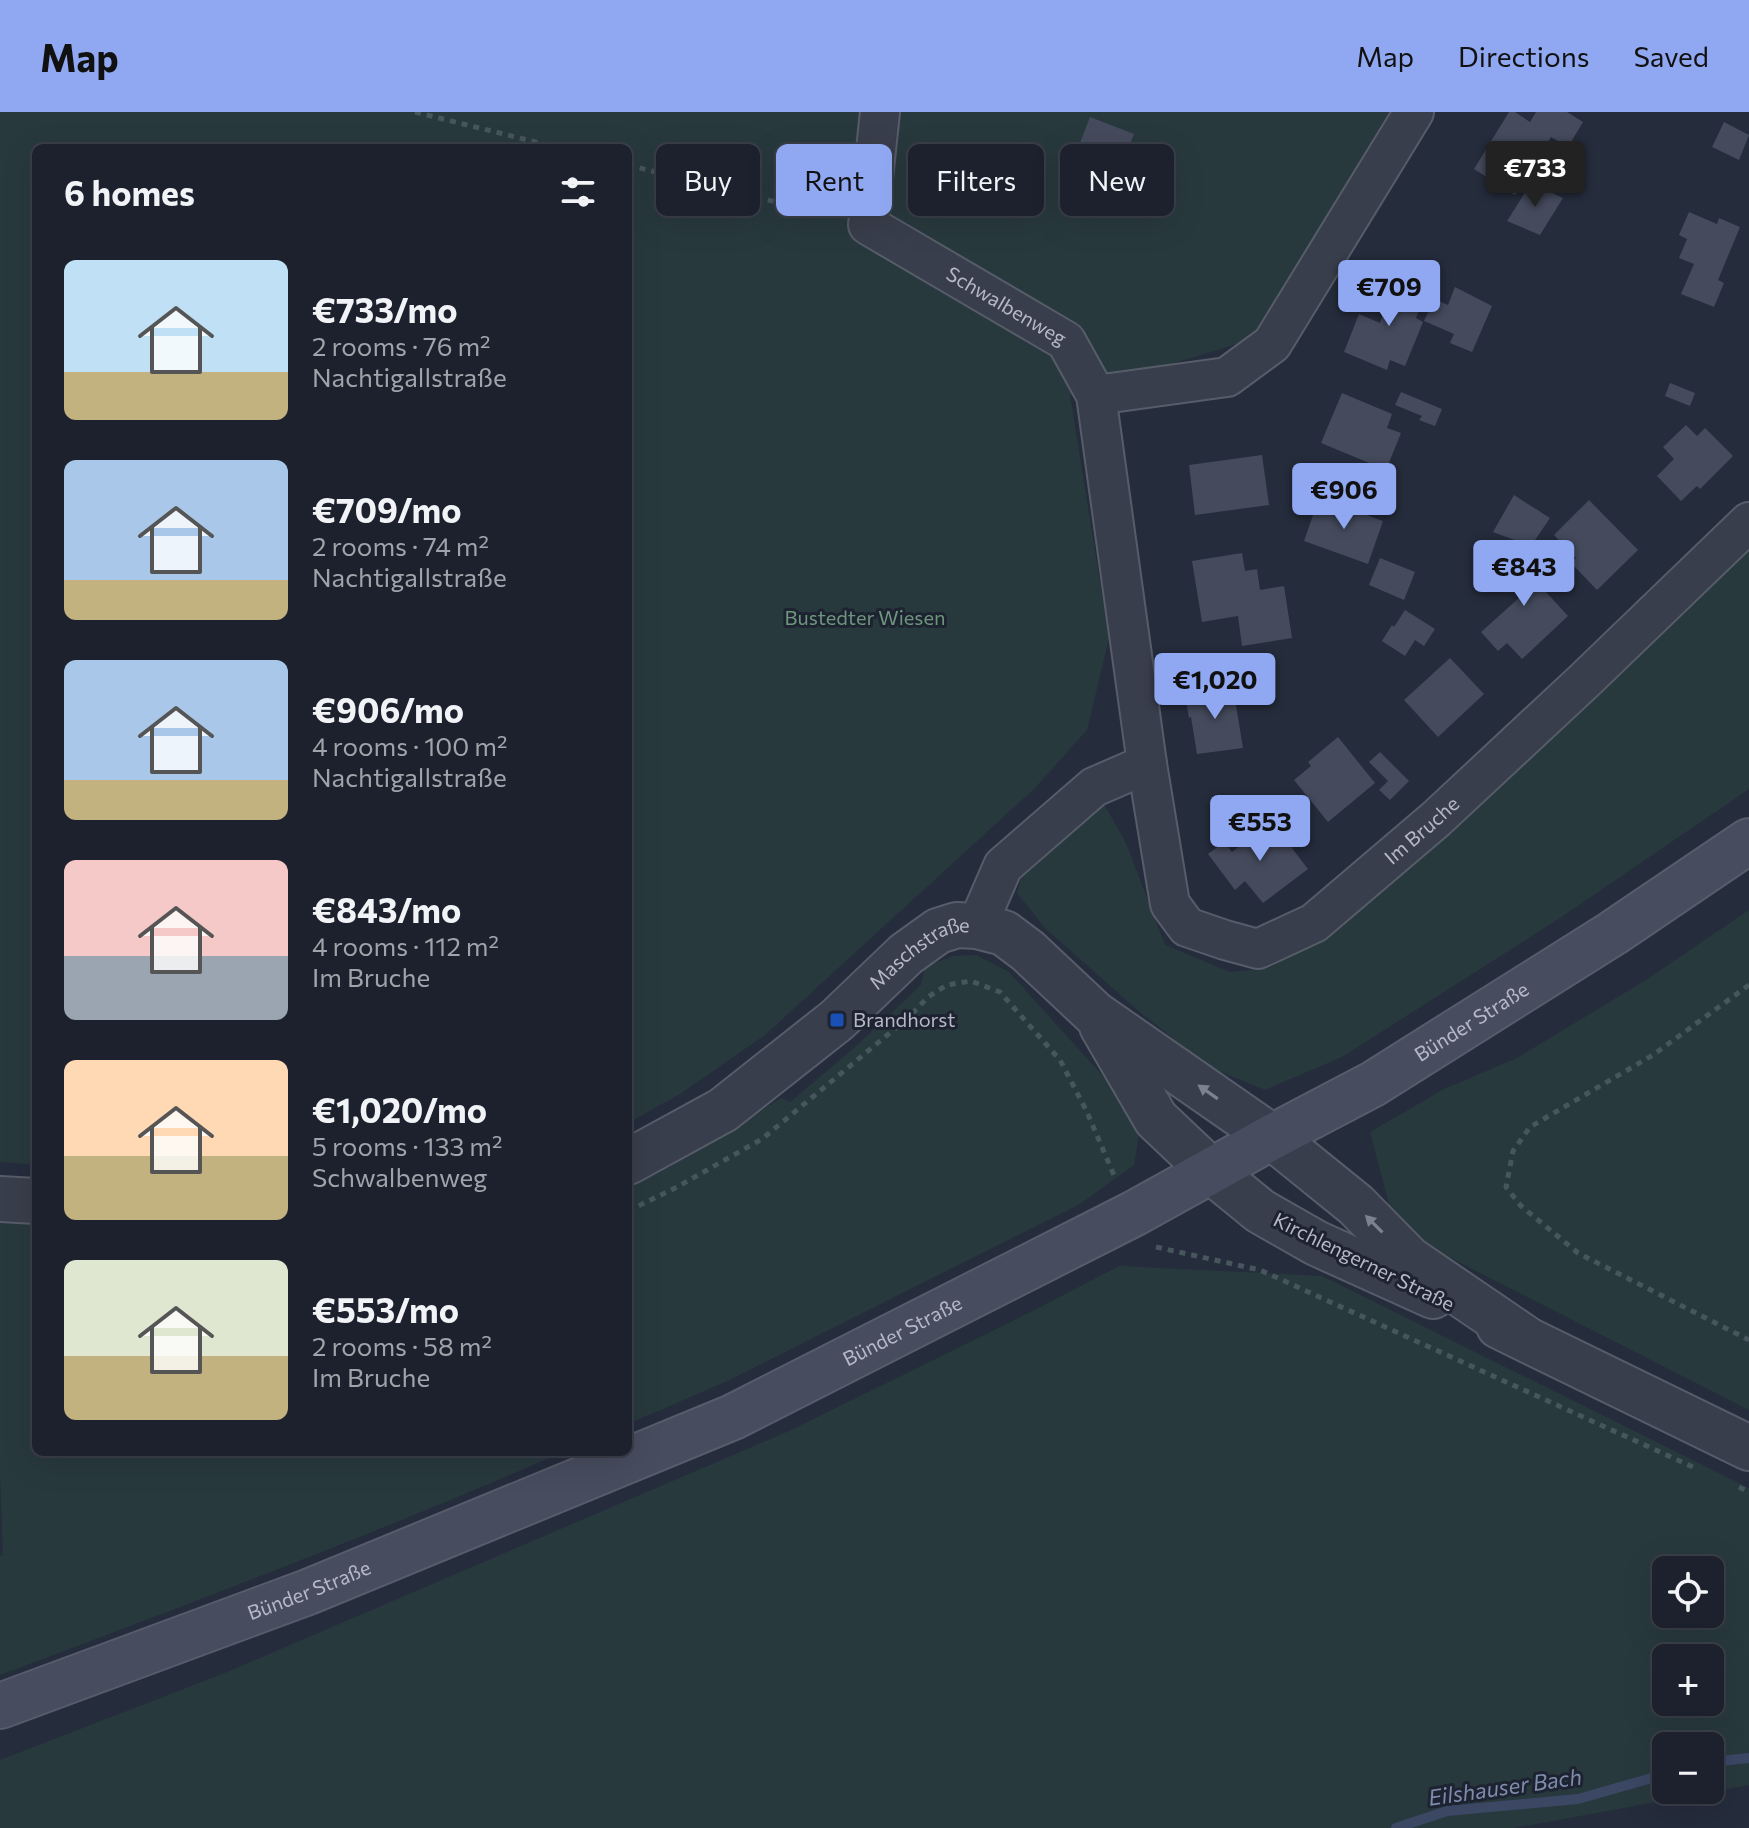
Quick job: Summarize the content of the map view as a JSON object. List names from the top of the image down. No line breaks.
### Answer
{"streets":{"main road":["Bünder Straße"],"street":["Schwalbenweg","Im Bruche","Maschstraße","Kirchlengerner Straße"]},"crossings":[["Schwalbenweg","Im Bruche"],["Maschstraße","Bünder Straße"],["Maschstraße","Kirchlengerner Straße"],["Bünder Straße","Kirchlengerner Straße"]],"water":["Eilshauser Bach"],"parks":["Bustedter Wiesen"],"places":{"transit":["Brandhorst"]},"page":{"header":"Map","nav":["Map","Directions","Saved"],"price":["€733","€709","€906","€843","€1,020","€553"],"chip":["Buy","Rent","Filters","New"],"heading":"6 homes","list":[{"name":"€733/mo","note":"2 rooms · 76 m² · Nachtigallstraße"},{"name":"€709/mo","note":"2 rooms · 74 m² · Nachtigallstraße"},{"name":"€906/mo","note":"4 rooms · 100 m² · Nachtigallstraße"},{"name":"€843/mo","note":"4 rooms · 112 m² · Im Bruche"},{"name":"€1,020/mo","note":"5 rooms · 133 m² · Schwalbenweg"},{"name":"€553/mo","note":"2 rooms · 58 m² · Im Bruche"}],"map_buttons":["+","−"]}}
